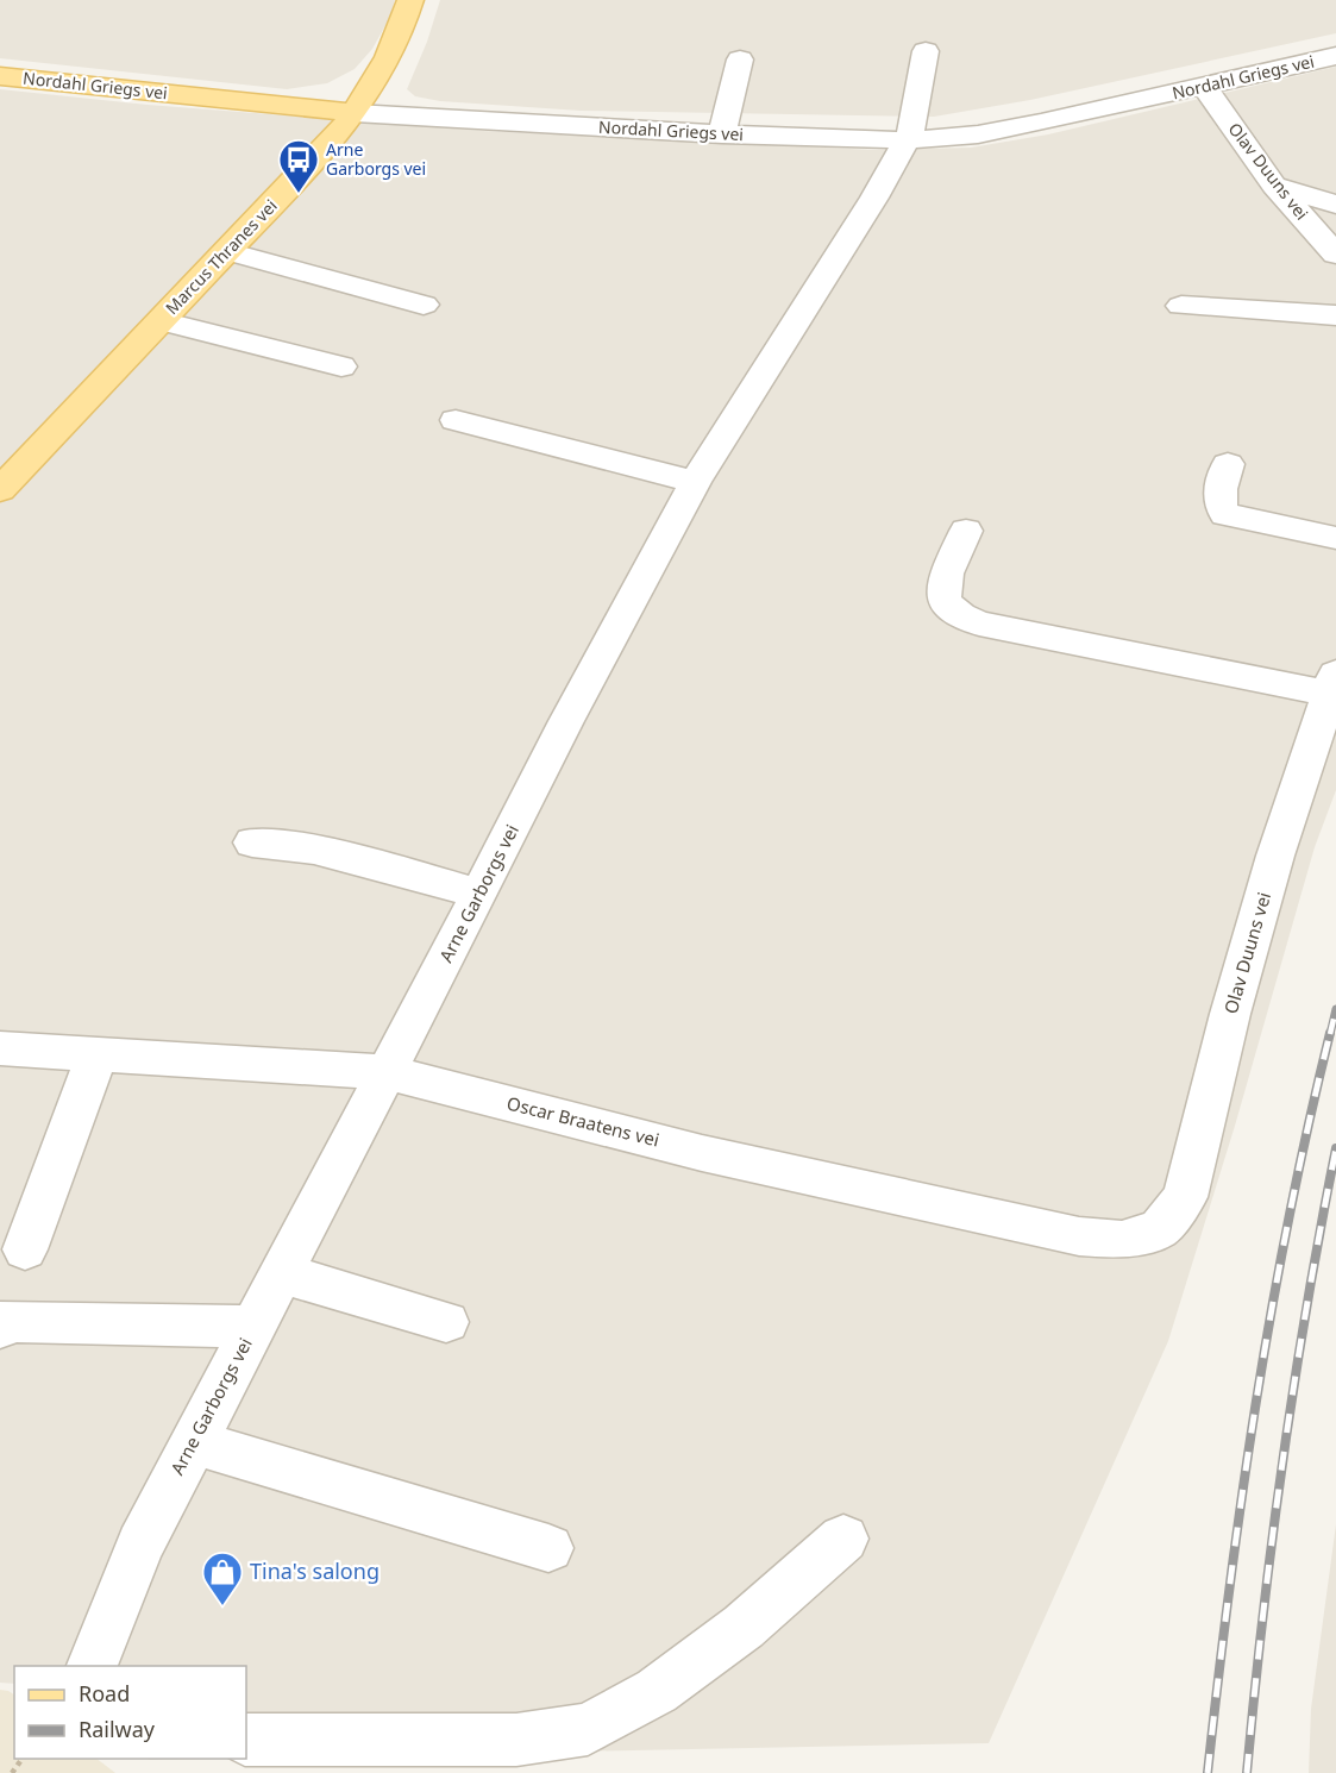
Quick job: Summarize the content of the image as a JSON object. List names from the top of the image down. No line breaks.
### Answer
{"streets":{"main road":["Nordahl Griegs vei","Marcus Thranes vei"],"street":["Olav Duuns vei","Arne Garborgs vei","Oscar Braatens vei"]},"crossings":[["Nordahl Griegs vei","Olav Duuns vei"],["Nordahl Griegs vei","Marcus Thranes vei"],["Nordahl Griegs vei","Arne Garborgs vei"],["Olav Duuns vei","Oscar Braatens vei"],["Arne Garborgs vei","Oscar Braatens vei"]],"places":{"bus stop":["Arne Garborgs vei"],"shop":["Tina's salong"]},"legend":["Road","Railway"]}
